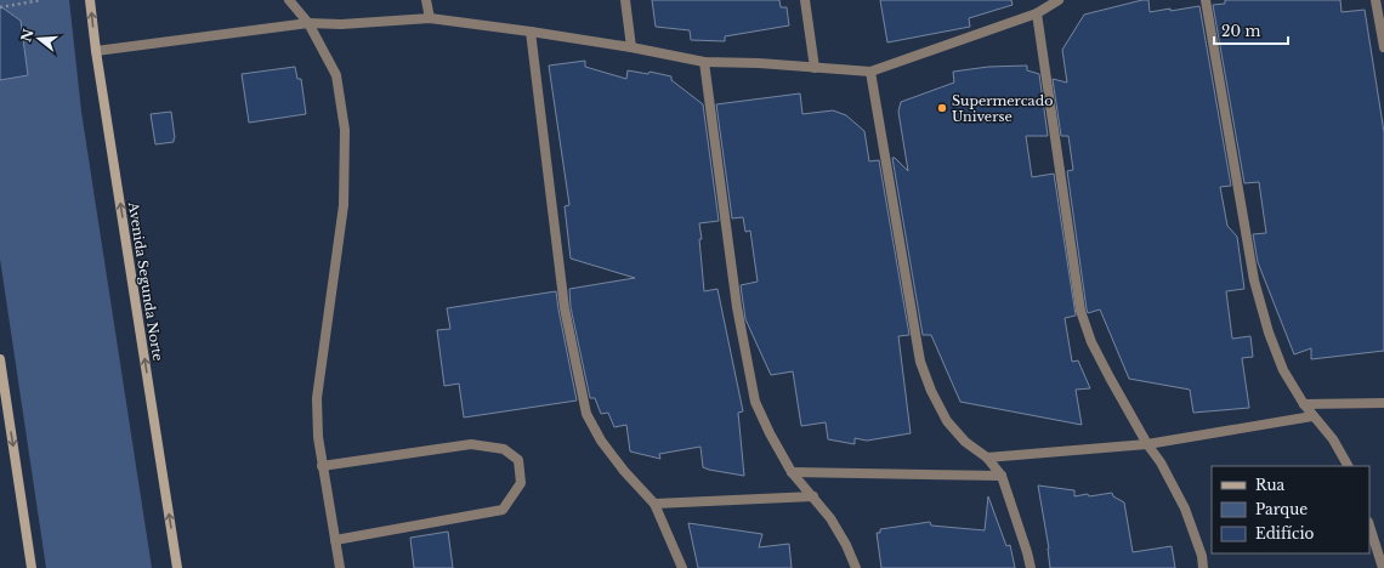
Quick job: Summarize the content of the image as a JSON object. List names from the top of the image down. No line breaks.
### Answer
{"streets":{"main road":["Avenida Segunda Norte"]},"one_way":["Avenida Segunda Norte"],"places":["Supermercado Universe"],"legend":["Rua","Parque","Edifício"],"scale_bar":"20 m","north":"left"}
